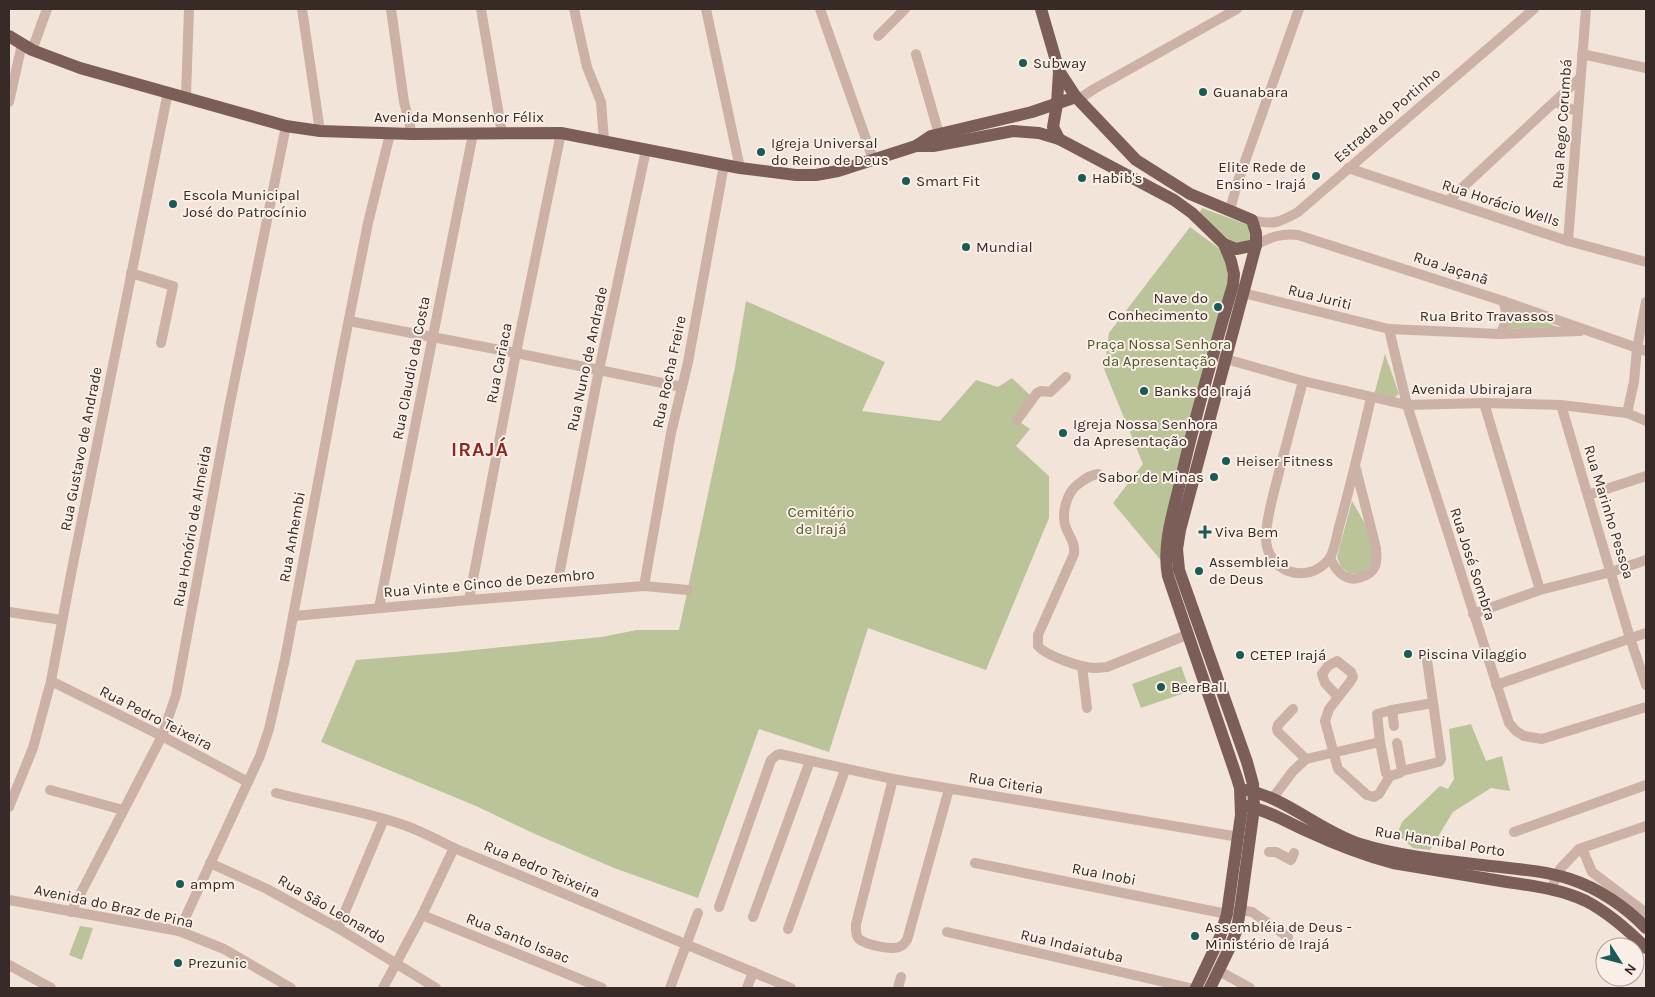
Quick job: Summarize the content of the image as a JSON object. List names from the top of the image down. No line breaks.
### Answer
{"streets":{"main road":["Avenida Monsenhor Félix","Rua Hannibal Porto"],"street":["Estrada do Portinho","Rua Rego Corumbá","Rua Horácio Wells","Rua Jaçanã","Rua Juriti","Rua Brito Travassos","Rua Nuno de Andrade","Rua Cariaca","Rua Claudio da Costa","Rua Rocha Freire","Avenida Ubirajara","Rua Gustavo de Andrade","Rua Marinho Pessoa","Rua Honório de Almeida","Rua Anhembi","Rua José Sombra","Rua Vinte e Cinco de Dezembro","Rua Pedro Teixeira","Rua Citeria","Rua Inobi","Avenida do Braz de Pina","Rua São Leonardo","Rua Santo Isaac","Rua Indaiatuba"]},"crossings":[["Estrada do Portinho","Rua Horácio Wells"],["Avenida Monsenhor Félix","Rua Nuno de Andrade"],["Avenida Monsenhor Félix","Rua Cariaca"],["Avenida Monsenhor Félix","Rua Claudio da Costa"],["Avenida Monsenhor Félix","Rua Rocha Freire"],["Avenida Monsenhor Félix","Rua Gustavo de Andrade"],["Avenida Monsenhor Félix","Rua Honório de Almeida"],["Avenida Monsenhor Félix","Rua Anhembi"],["Rua Rego Corumbá","Rua Horácio Wells"],["Rua Jaçanã","Rua Brito Travassos"],["Rua Juriti","Rua Brito Travassos"],["Rua Juriti","Rua José Sombra"],["Rua Brito Travassos","Rua José Sombra"],["Rua Cariaca","Rua Vinte e Cinco de Dezembro"],["Rua Claudio da Costa","Rua Vinte e Cinco de Dezembro"],["Rua Rocha Freire","Rua Vinte e Cinco de Dezembro"],["Avenida Ubirajara","Rua Marinho Pessoa"],["Avenida Ubirajara","Rua José Sombra"],["Rua Gustavo de Andrade","Rua Pedro Teixeira"],["Rua Honório de Almeida","Rua Pedro Teixeira"],["Rua Honório de Almeida","Avenida do Braz de Pina"],["Rua Anhembi","Rua Vinte e Cinco de Dezembro"],["Rua Anhembi","Rua Pedro Teixeira"],["Rua Anhembi","Avenida do Braz de Pina"],["Rua Anhembi","Rua São Leonardo"]],"districts":["IRAJÁ"],"parks":["Praça Nossa Senhora da Apresentação","Cemitério de Irajá"],"places":{"other":["Subway","Guanabara","Igreja Universal do Reino de Deus","Elite Rede de Ensino - Irajá","Habib's","Smart Fit","Escola Municipal José do Patrocínio","Mundial","Nave do Conhecimento","Banks de Irajá","Igreja Nossa Senhora da Apresentação","Heiser Fitness","Sabor de Minas","Assembleia de Deus","Piscina Vilaggio","CETEP Irajá","BeerBall","ampm","Assembléia de Deus - Ministério de Irajá","Prezunic"],"health":["Viva Bem"]},"north":"bottom right"}
